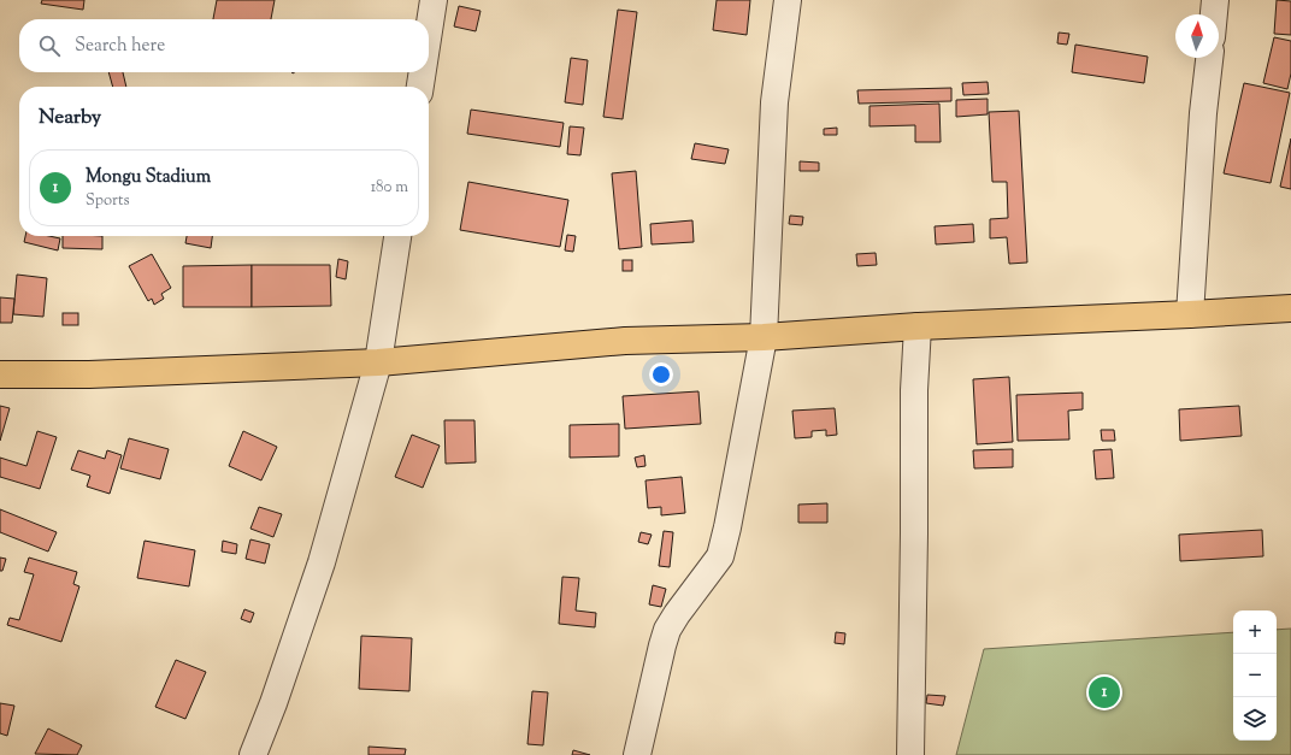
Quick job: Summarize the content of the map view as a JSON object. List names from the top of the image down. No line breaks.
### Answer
{"north":"top","page":{"search":"Search here","heading":"Nearby","list":[{"mark":"1","name":"Mongu Stadium","note":"Sports","value":"180 m"}],"map_buttons":["+","−"],"pins":"1"}}
